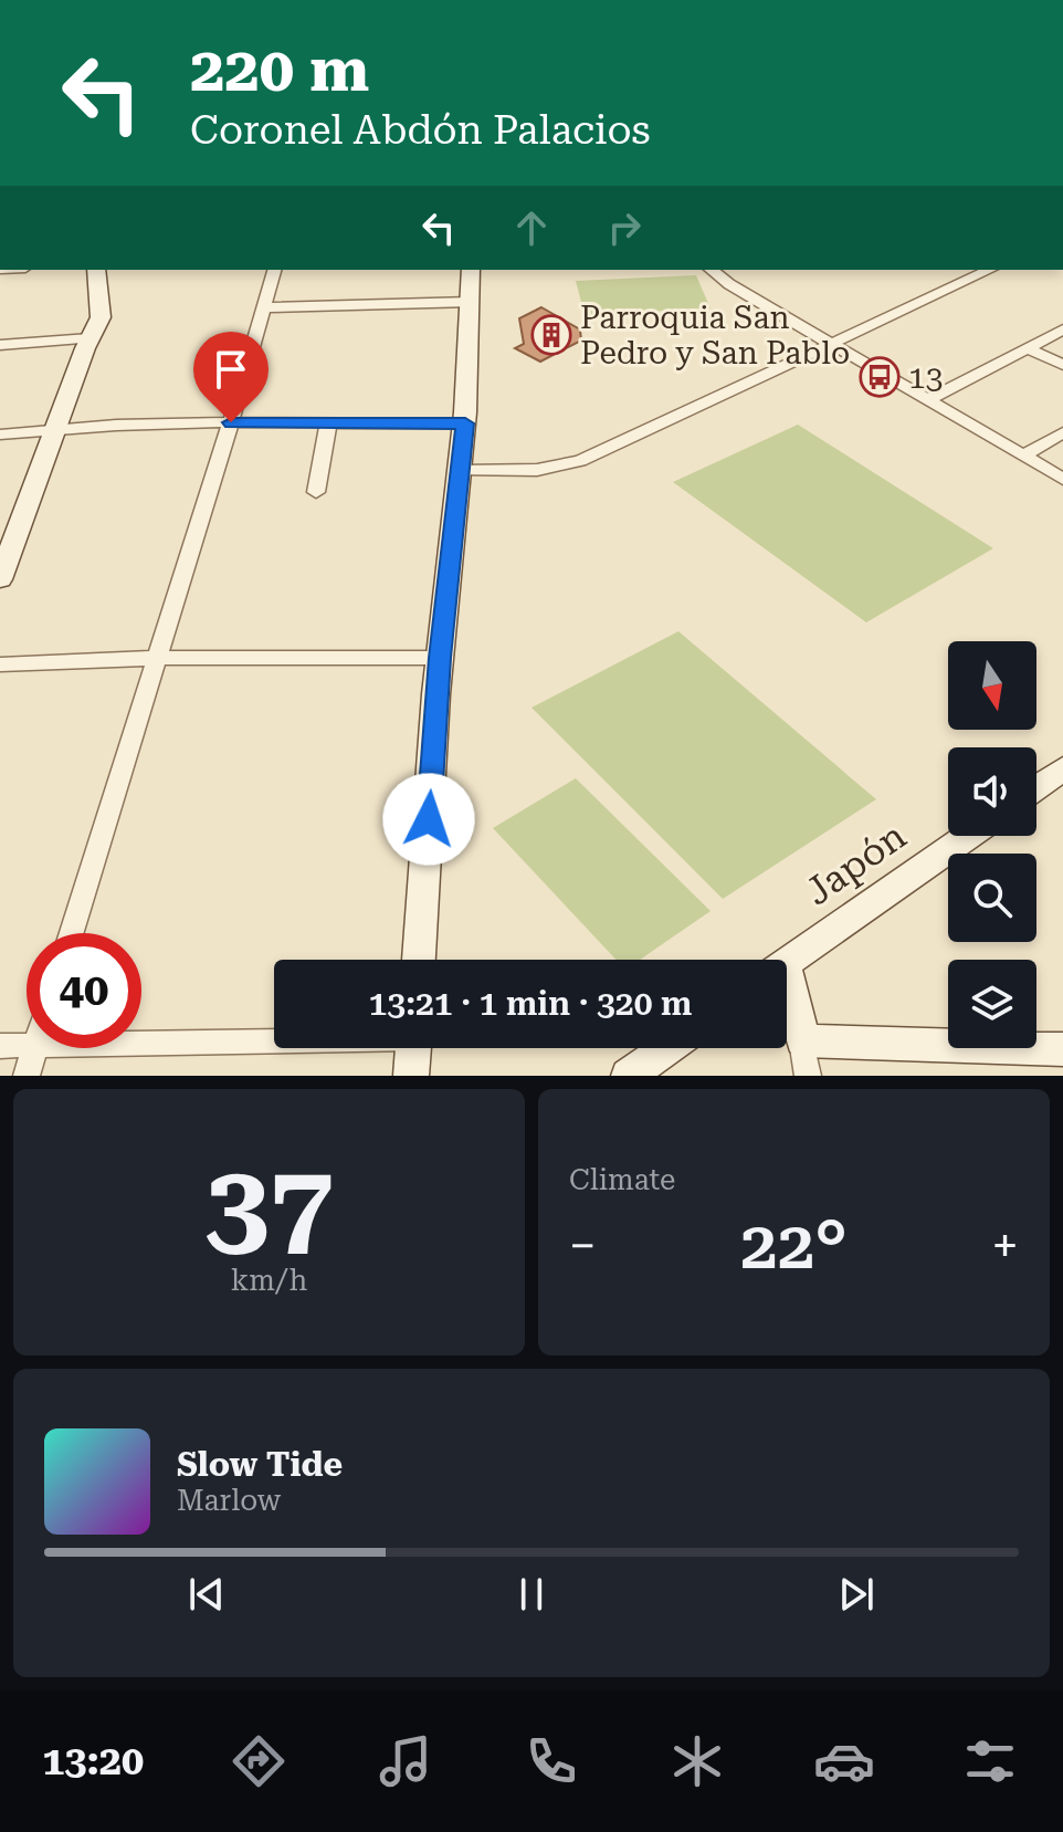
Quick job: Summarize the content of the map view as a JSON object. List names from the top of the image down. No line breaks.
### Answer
{"streets":{"street":["Japón"]},"places":{"building":["Parroquia San Pedro y San Pablo"],"bus stop":["13"]},"north":"bottom","page":{"turn":["220 m","Coronel Abdón Palacios"],"limit":"40","trip":"13:21 · 1 min · 320 m","tile":[["37","km/h"],"Climate"],"heat":["−","22°","+"],"song":["Slow Tide","Marlow"],"tabs":"13:20"}}
